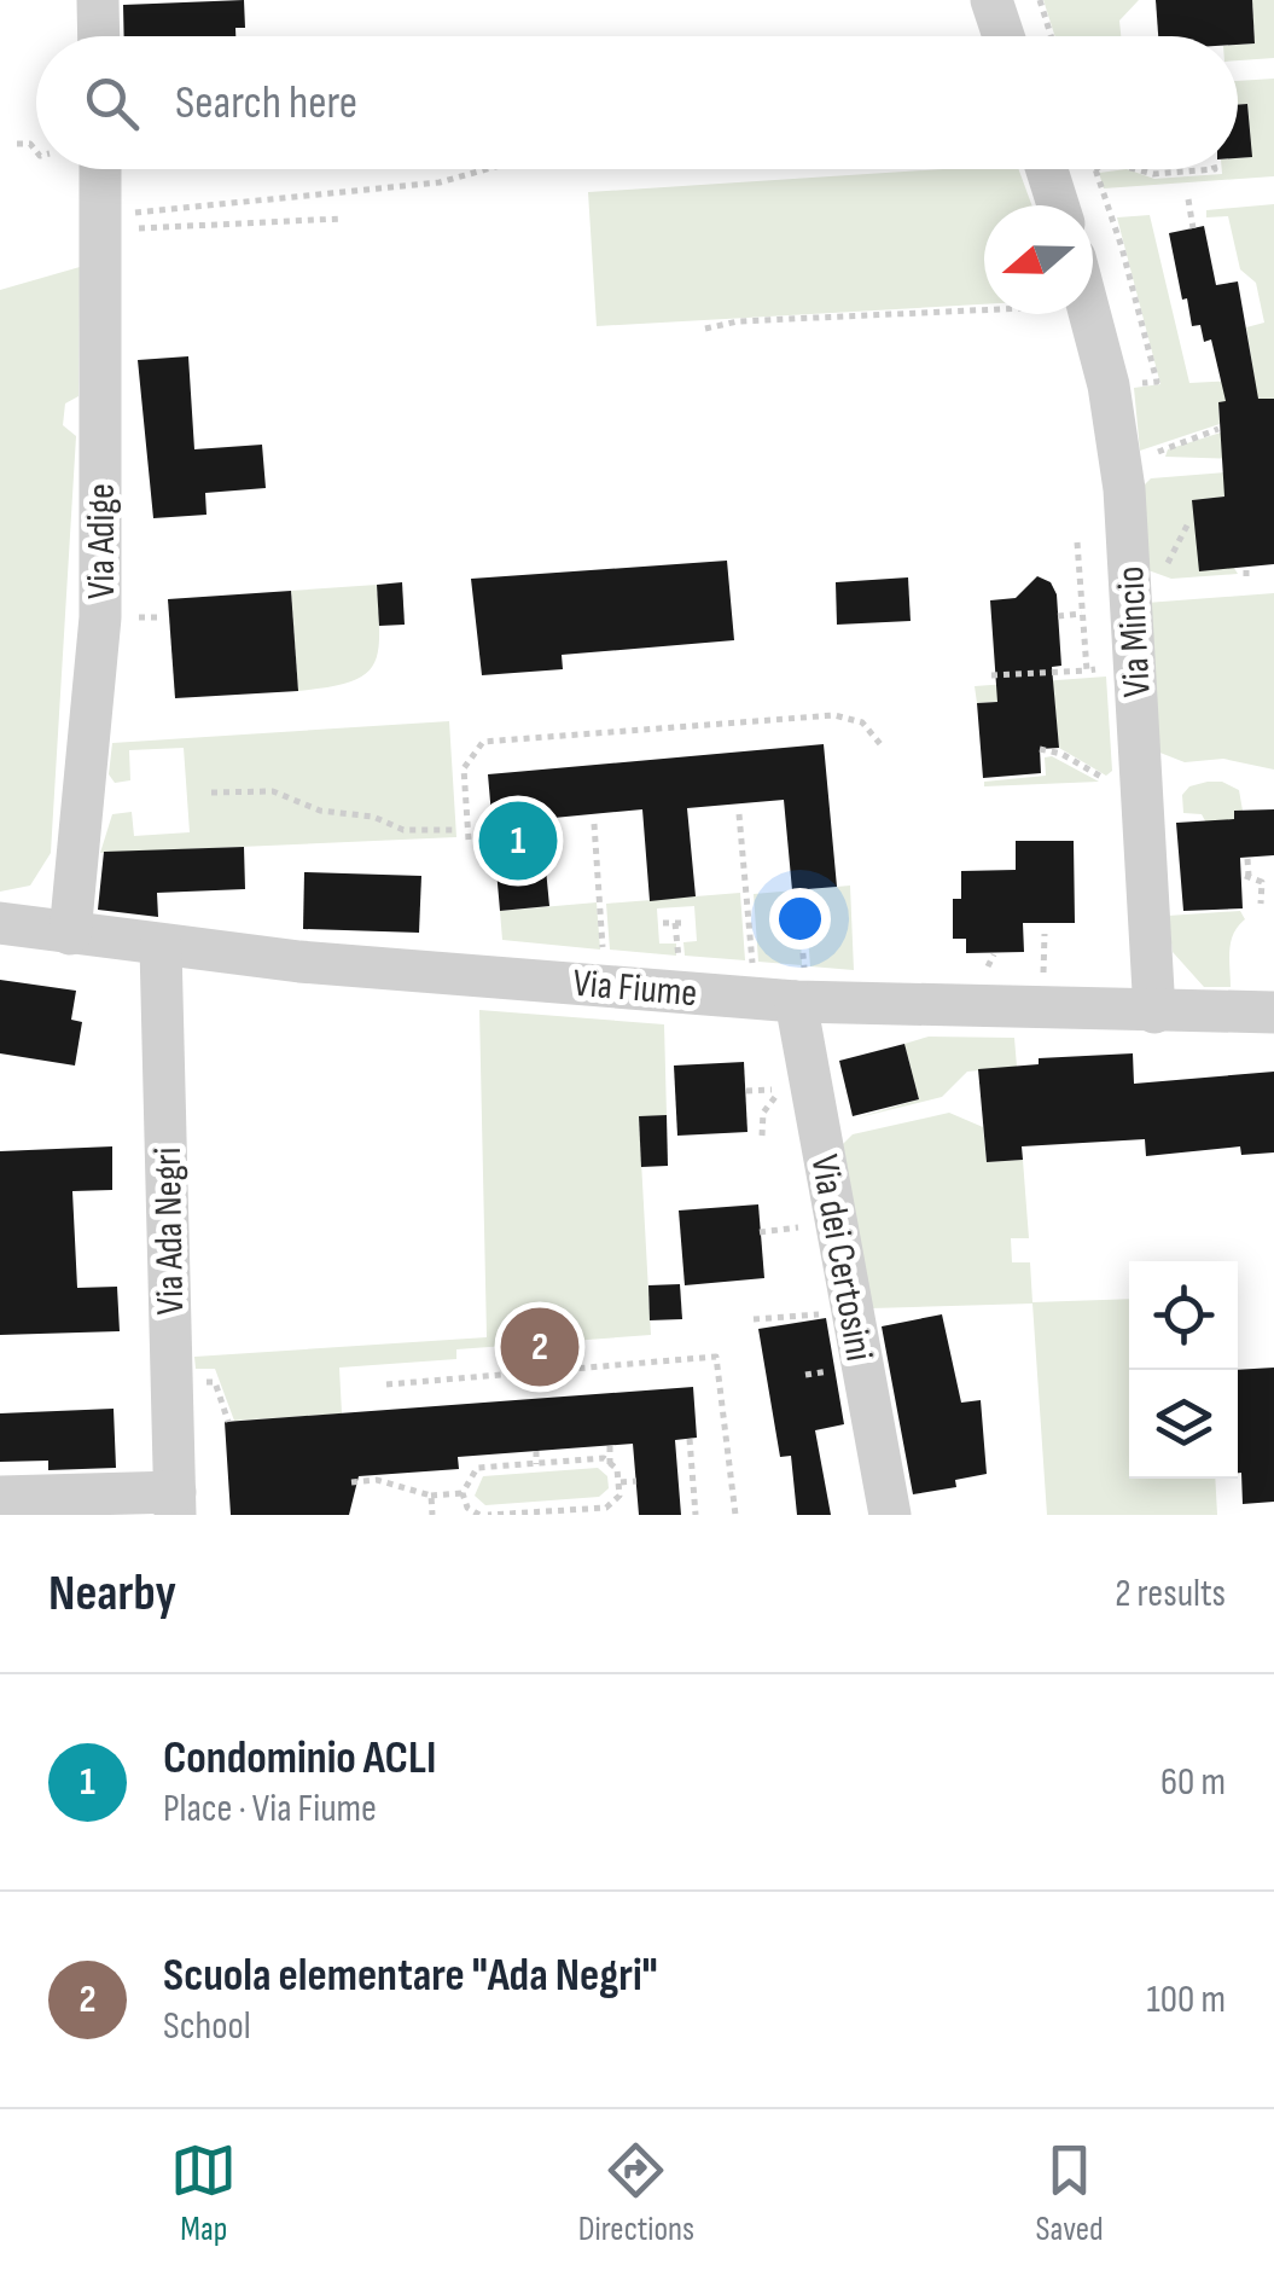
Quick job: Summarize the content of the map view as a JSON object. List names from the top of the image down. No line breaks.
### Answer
{"streets":{"street":["Via Adige","Via Mincio","Via Fiume","Via Ada Negri","Via dei Certosini"]},"crossings":[["Via Adige","Via Fiume"],["Via Mincio","Via Fiume"],["Via Fiume","Via Ada Negri"],["Via Fiume","Via dei Certosini"]],"north":"left","page":{"search":"Search here","pins":["1","2"],"heading":["Nearby","2 results"],"list":[{"mark":"1","name":"Condominio ACLI","note":"Place · Via Fiume","value":"60 m"},{"mark":"2","name":"Scuola elementare \"Ada Negri\"","note":"School","value":"100 m"}],"nav":["Map","Directions","Saved"]}}
